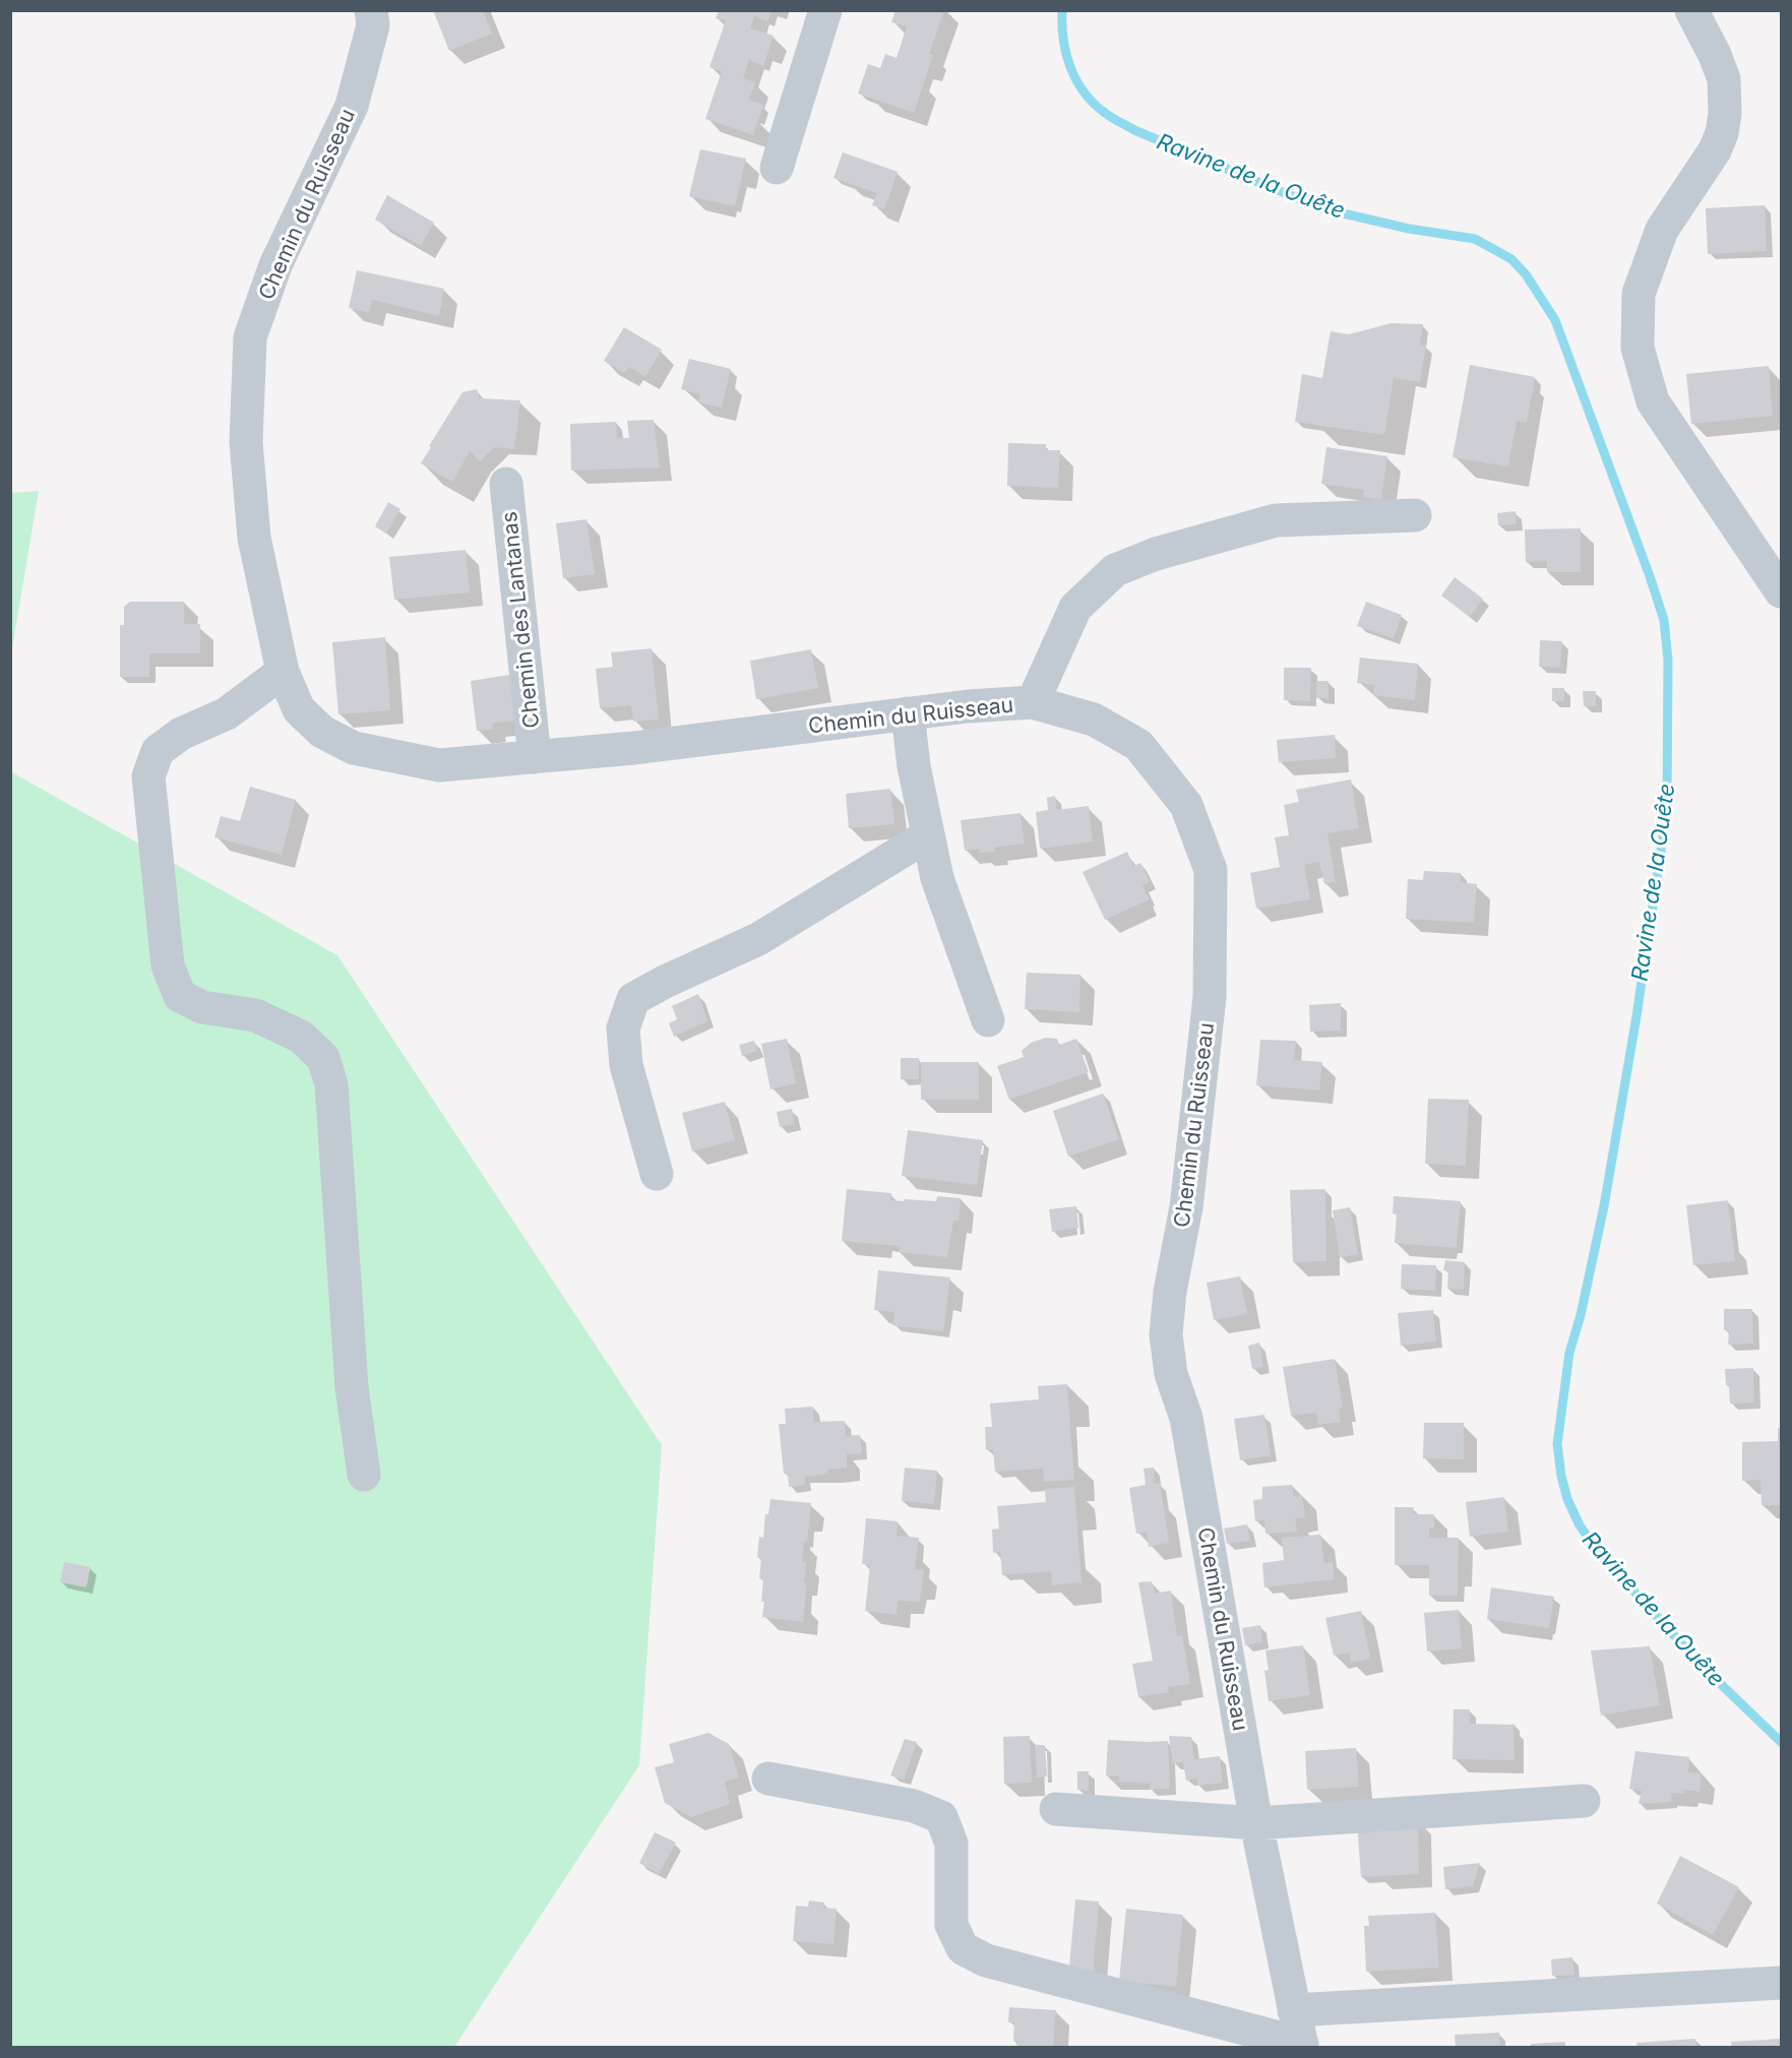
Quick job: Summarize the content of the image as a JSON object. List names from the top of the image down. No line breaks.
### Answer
{"streets":{"street":["Chemin du Ruisseau","Chemin des Lantanas"]},"crossings":[["Chemin du Ruisseau","Chemin des Lantanas"]],"water":["Ravine de la Ouête"]}
